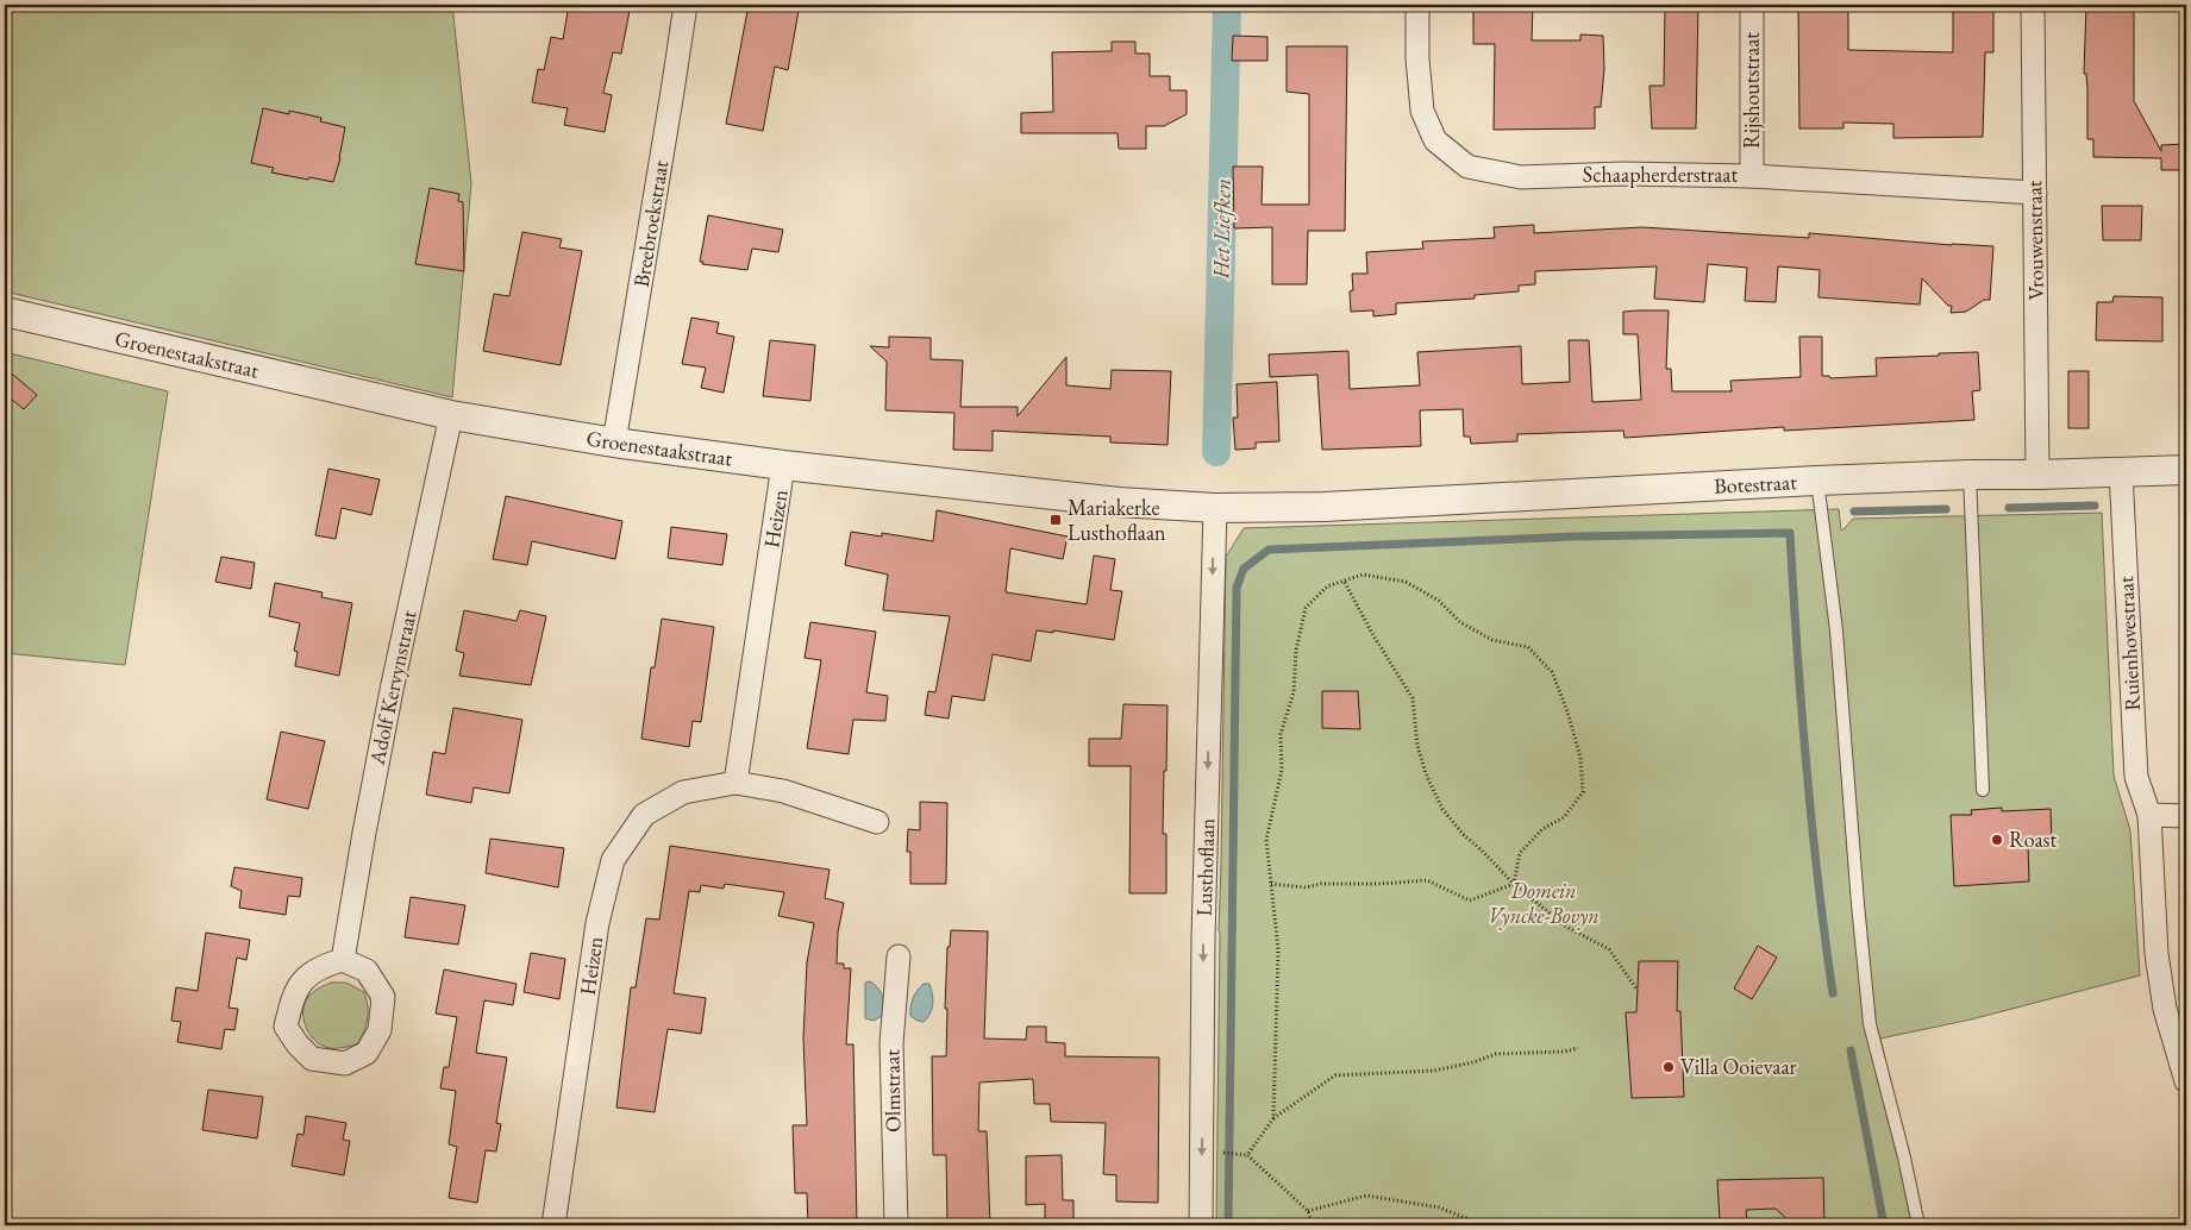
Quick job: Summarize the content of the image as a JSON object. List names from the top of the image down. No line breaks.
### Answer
{"streets":{"street":["Rijshoutstraat","Schaapherderstraat","Breebroekstraat","Vrouwenstraat","Groenestaakstraat","Botestraat","Heizen","Ruienhovestraat","Adolf Kervynstraat","Lusthoflaan","Olmstraat"]},"crossings":[["Rijshoutstraat","Schaapherderstraat"],["Schaapherderstraat","Vrouwenstraat"],["Breebroekstraat","Groenestaakstraat"],["Vrouwenstraat","Botestraat"],["Groenestaakstraat","Botestraat"],["Groenestaakstraat","Heizen"],["Groenestaakstraat","Adolf Kervynstraat"],["Groenestaakstraat","Lusthoflaan"],["Botestraat","Ruienhovestraat"]],"one_way":["Lusthoflaan"],"water":["Het Liefken"],"parks":["Domein Vyncke-Bovyn"],"places":{"transit":["Mariakerke Lusthoflaan"],"other":["Roast","Villa Ooievaar"]}}
